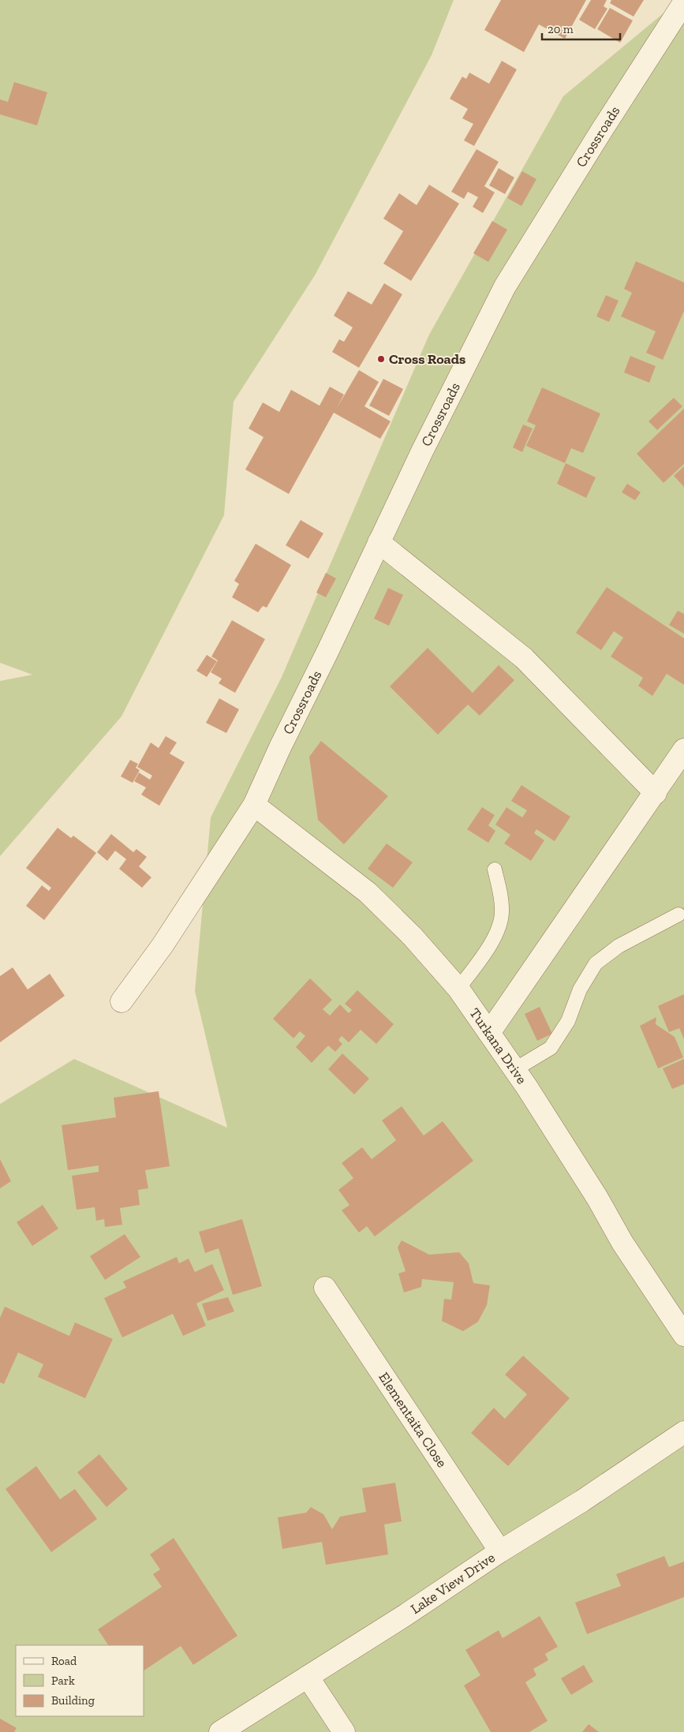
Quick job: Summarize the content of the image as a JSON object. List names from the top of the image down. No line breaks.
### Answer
{"streets":{"street":["Crossroads","Turkana Drive","Elementaita Close","Lake View Drive"]},"crossings":[["Crossroads","Turkana Drive"],["Elementaita Close","Lake View Drive"]],"places":["Cross Roads"],"legend":["Road","Park","Building"],"scale_bar":"20 m"}
